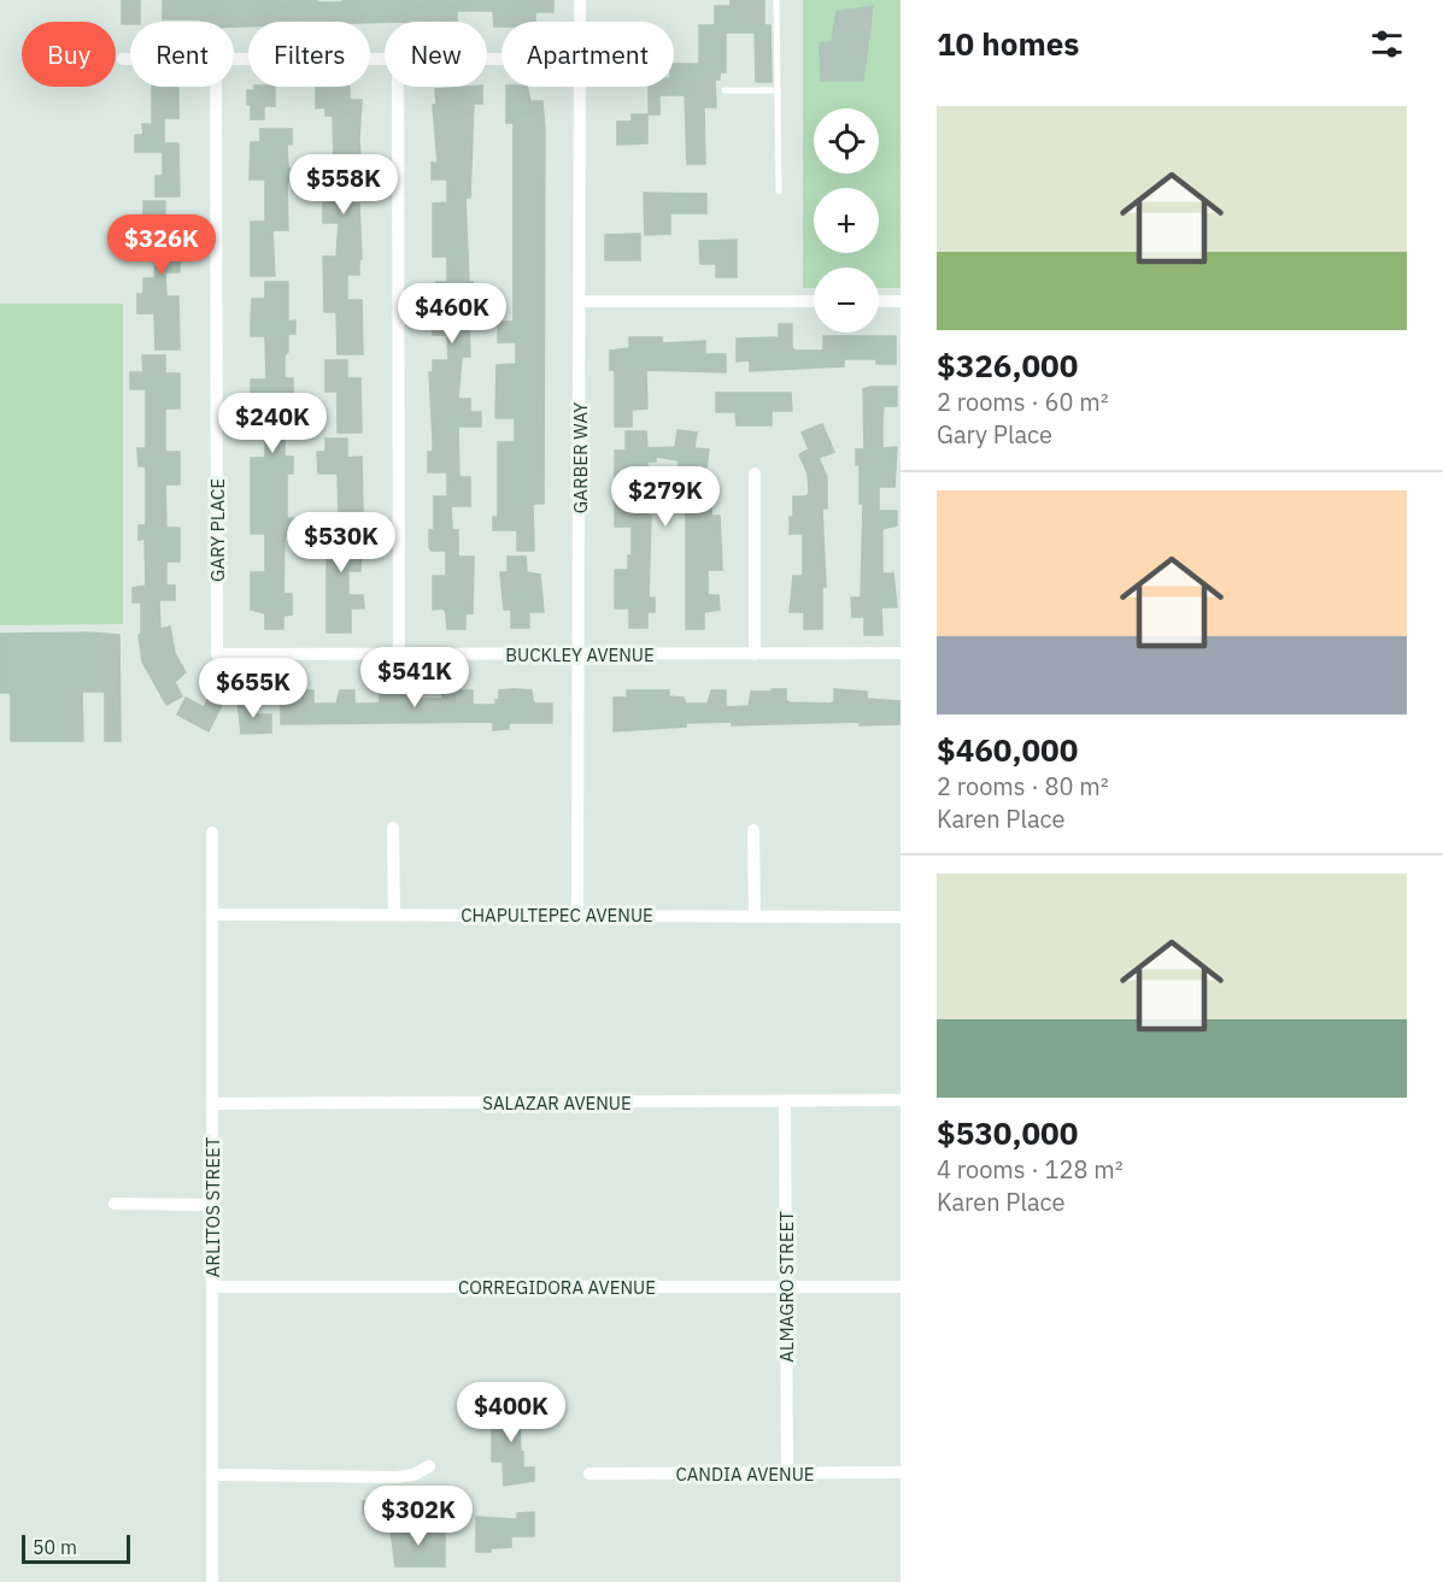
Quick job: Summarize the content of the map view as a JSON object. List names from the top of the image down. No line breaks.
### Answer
{"streets":{"street":["GARBER WAY","GARY PLACE","BUCKLEY AVENUE","CHAPULTEPEC AVENUE","SALAZAR AVENUE","ARLITOS STREET","CORREGIDORA AVENUE","ALMAGRO STREET","CANDIA AVENUE"]},"crossings":[["GARBER WAY","BUCKLEY AVENUE"],["GARBER WAY","CHAPULTEPEC AVENUE"],["GARY PLACE","BUCKLEY AVENUE"],["CHAPULTEPEC AVENUE","ARLITOS STREET"],["SALAZAR AVENUE","ARLITOS STREET"],["SALAZAR AVENUE","ALMAGRO STREET"],["ARLITOS STREET","CORREGIDORA AVENUE"],["CORREGIDORA AVENUE","ALMAGRO STREET"],["ALMAGRO STREET","CANDIA AVENUE"]],"scale_bar":"50 m","page":{"heading":"10 homes","chip":["Buy","Rent","Filters","New","Apartment"],"list":[{"name":"$326,000","note":"2 rooms · 60 m² · Gary Place"},{"name":"$460,000","note":"2 rooms · 80 m² · Karen Place"},{"name":"$530,000","note":"4 rooms · 128 m² · Karen Place"}],"map_buttons":["+","−"],"price":["$558K","$326K","$460K","$240K","$279K","$530K","$541K","$655K","$400K","$302K"],"scale":"50 m"}}
